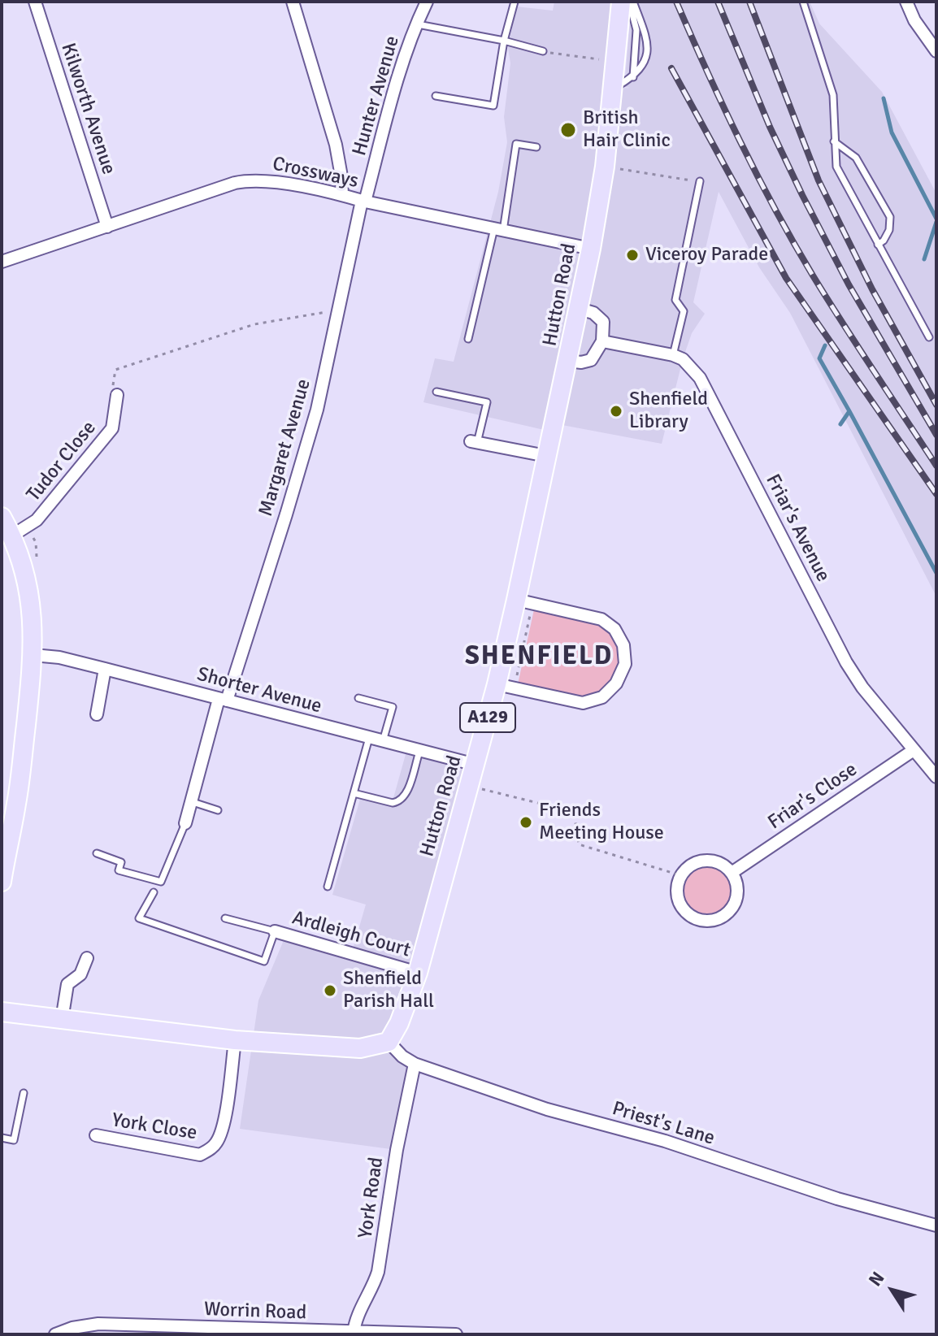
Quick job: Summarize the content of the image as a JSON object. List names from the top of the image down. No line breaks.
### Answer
{"streets":{"main road":["Hutton Road","A129"],"street":["Hunter Avenue","Kilworth Avenue","Crossways","Margaret Avenue","Tudor Close","Friar's Avenue","Shorter Avenue","Friar's Close","Ardleigh Court","Priest's Lane","York Close","York Road","Worrin Road"]},"crossings":[["Hunter Avenue","Crossways"],["Hunter Avenue","Margaret Avenue"],["Kilworth Avenue","Crossways"],["Crossways","Hutton Road"],["Crossways","Margaret Avenue"],["Hutton Road","Shorter Avenue"],["Hutton Road","Ardleigh Court"],["Hutton Road","Priest's Lane"],["Margaret Avenue","Shorter Avenue"],["Friar's Avenue","Friar's Close"],["Priest's Lane","York Road"],["York Road","Worrin Road"]],"districts":["SHENFIELD"],"places":["British Hair Clinic","Viceroy Parade","Shenfield Library","Friends Meeting House","Shenfield Parish Hall"],"north":"top left"}
